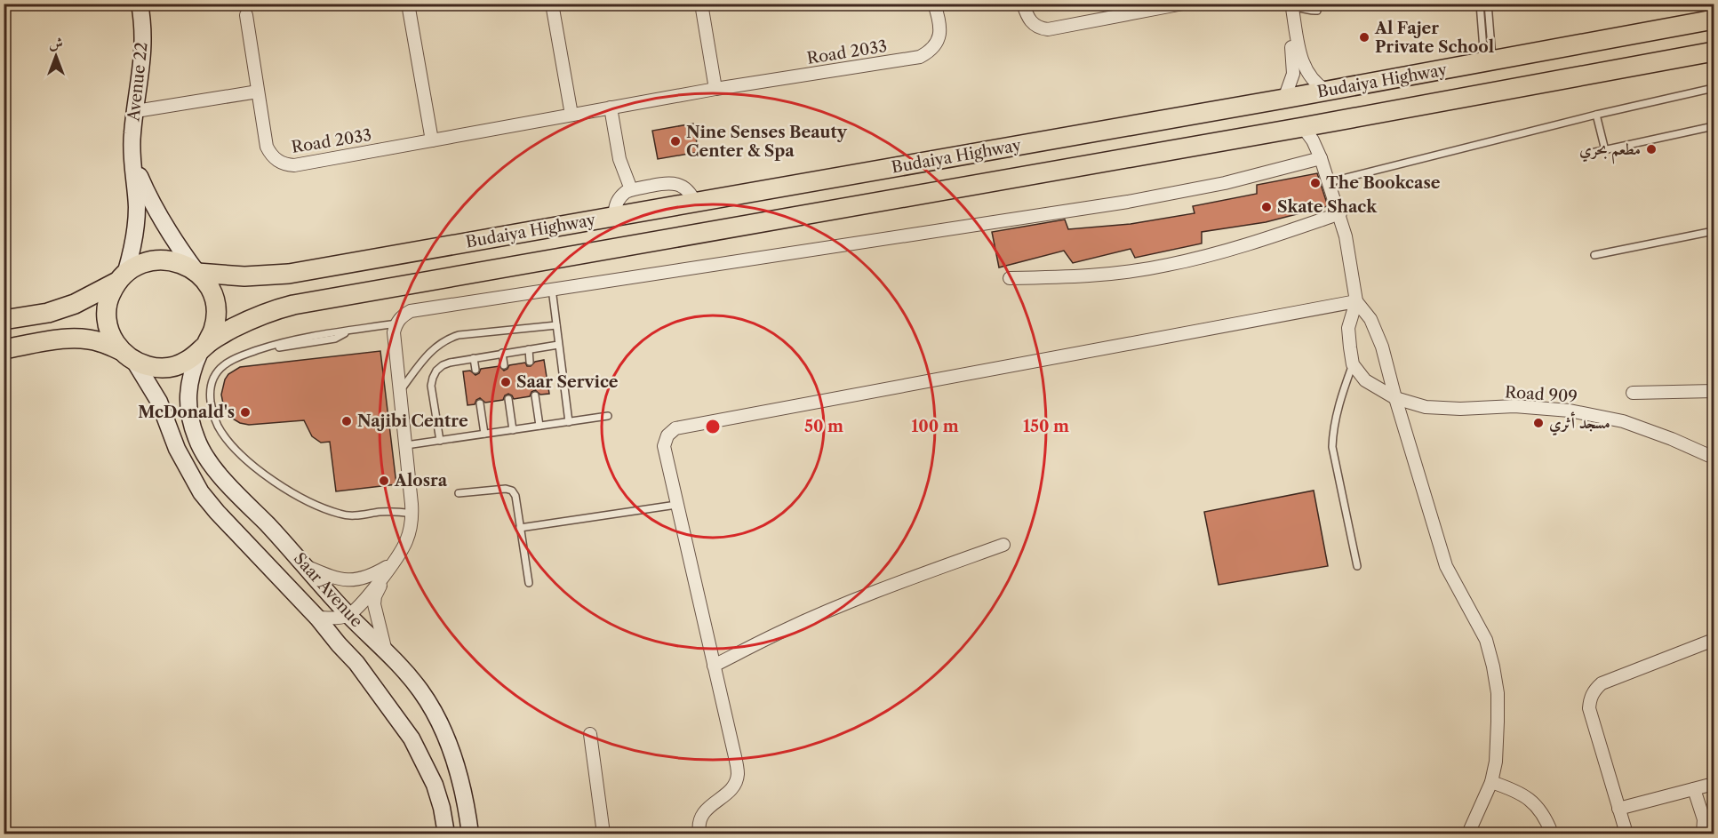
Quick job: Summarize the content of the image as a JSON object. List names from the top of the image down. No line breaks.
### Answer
{"streets":{"main road":["Budaiya Highway"],"street":["Road 2033","Avenue 22","Road 909","Saar Avenue"]},"crossings":[["Budaiya Highway","Avenue 22"],["Budaiya Highway","Saar Avenue"],["Avenue 22","Saar Avenue"]],"places":["Al Fajer Private School","Nine Senses Beauty Center & Spa","مطعم بحري","The Bookcase","Skate Shack","Saar Service","McDonald's","Najibi Centre","مسجد أثري","Alosra"],"north":"top","rings":["50 m","100 m","150 m"]}
